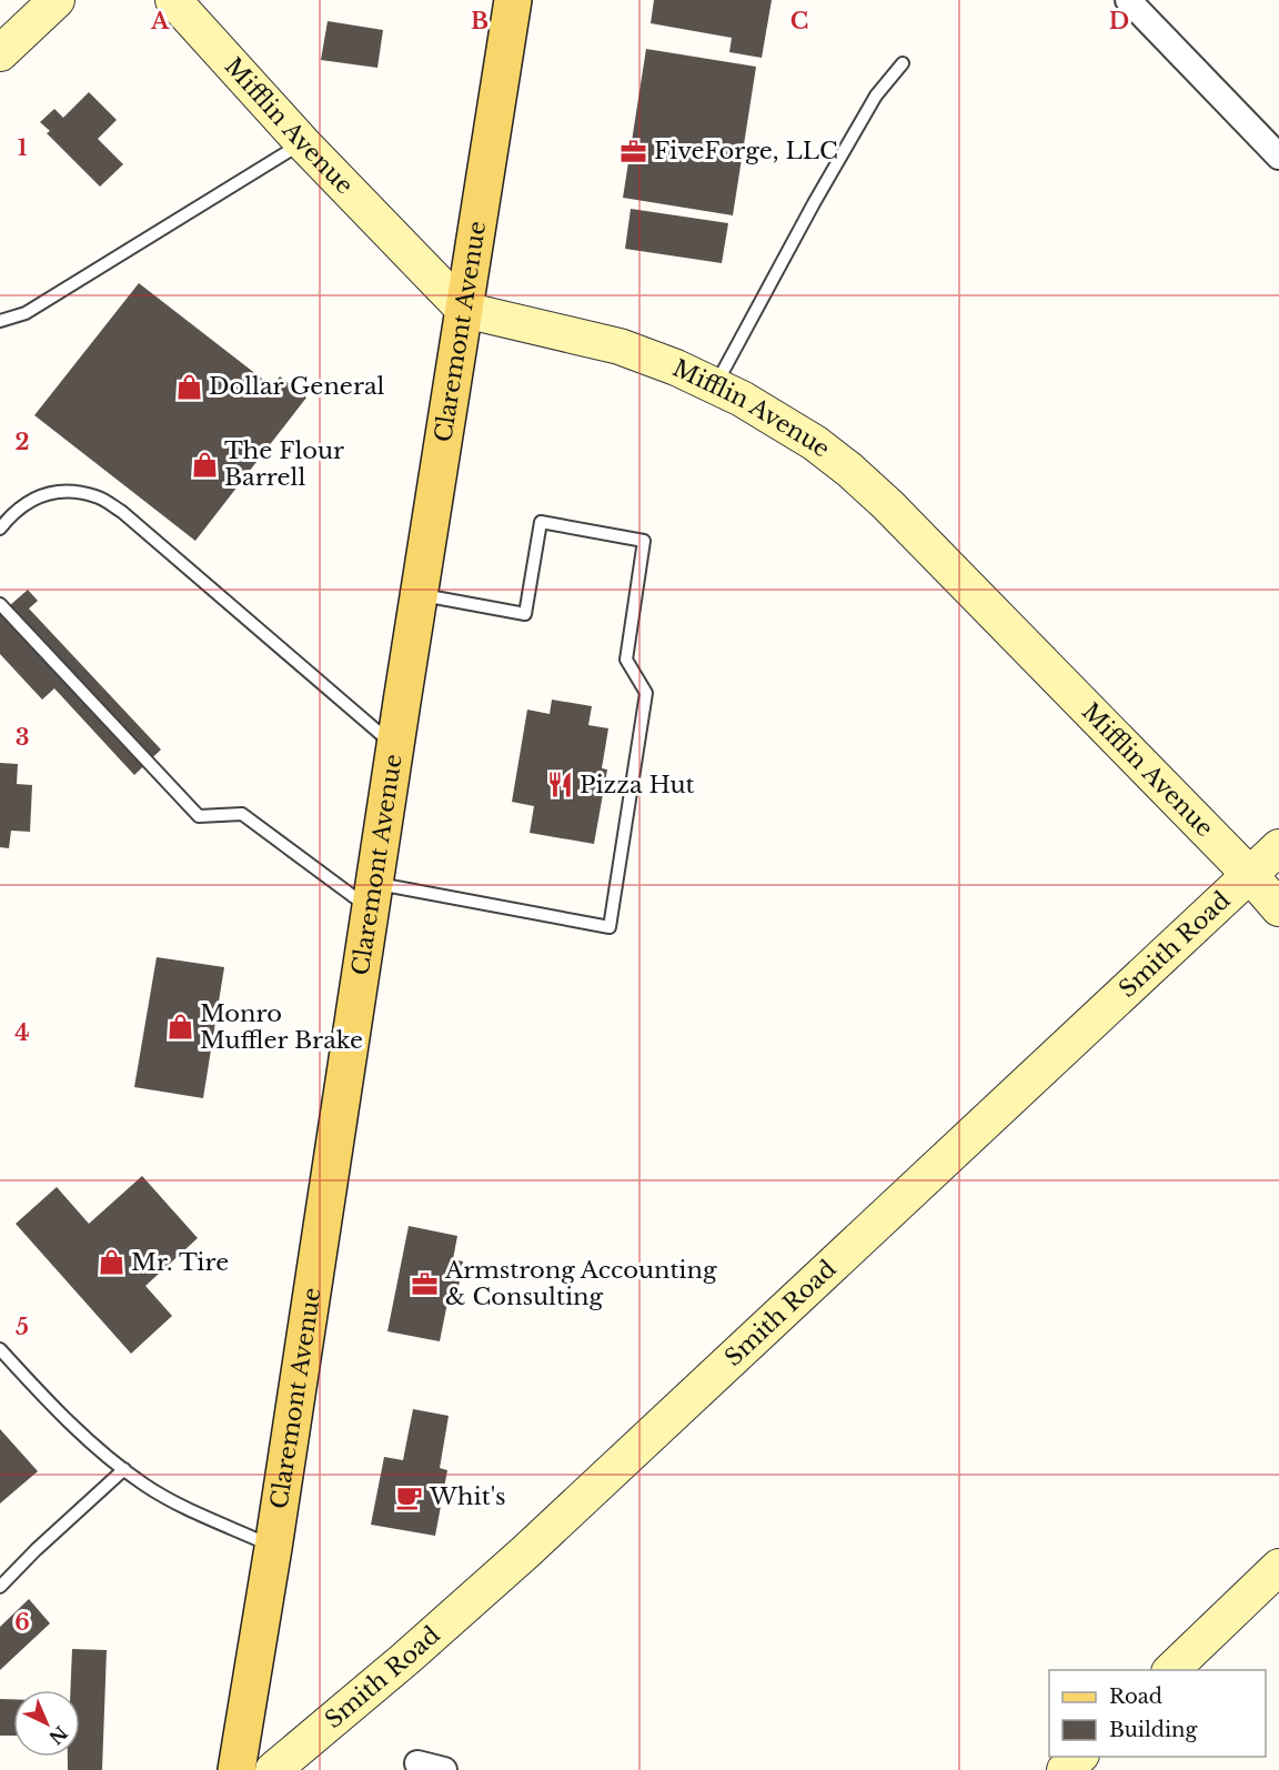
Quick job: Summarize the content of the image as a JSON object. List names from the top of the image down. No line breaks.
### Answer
{"streets":{"main road":["Claremont Avenue"],"street":["Mifflin Avenue","Smith Road"]},"crossings":[["Mifflin Avenue","Claremont Avenue"],["Mifflin Avenue","Smith Road"]],"places":{"office":["FiveForge, LLC","Armstrong Accounting & Consulting"],"shop":["Dollar General","The Flour Barrell","Monro Muffler Brake","Mr. Tire"],"restaurant":["Pizza Hut"],"cafe":["Whit's"]},"legend":["Road","Building"],"north":"bottom right","grid":{"columns":["A","B","C","D"],"rows":["1","2","3","4","5","6"]}}
